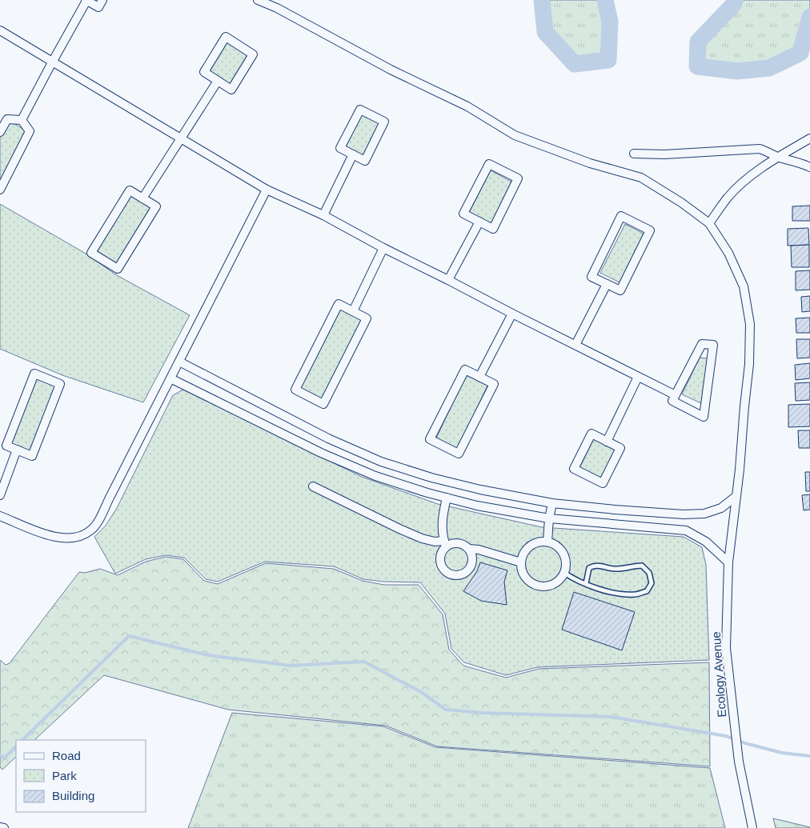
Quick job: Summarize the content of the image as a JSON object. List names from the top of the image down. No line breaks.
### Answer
{"streets":{"street":["Ecology Avenue"]},"legend":["Road","Park","Building"]}
